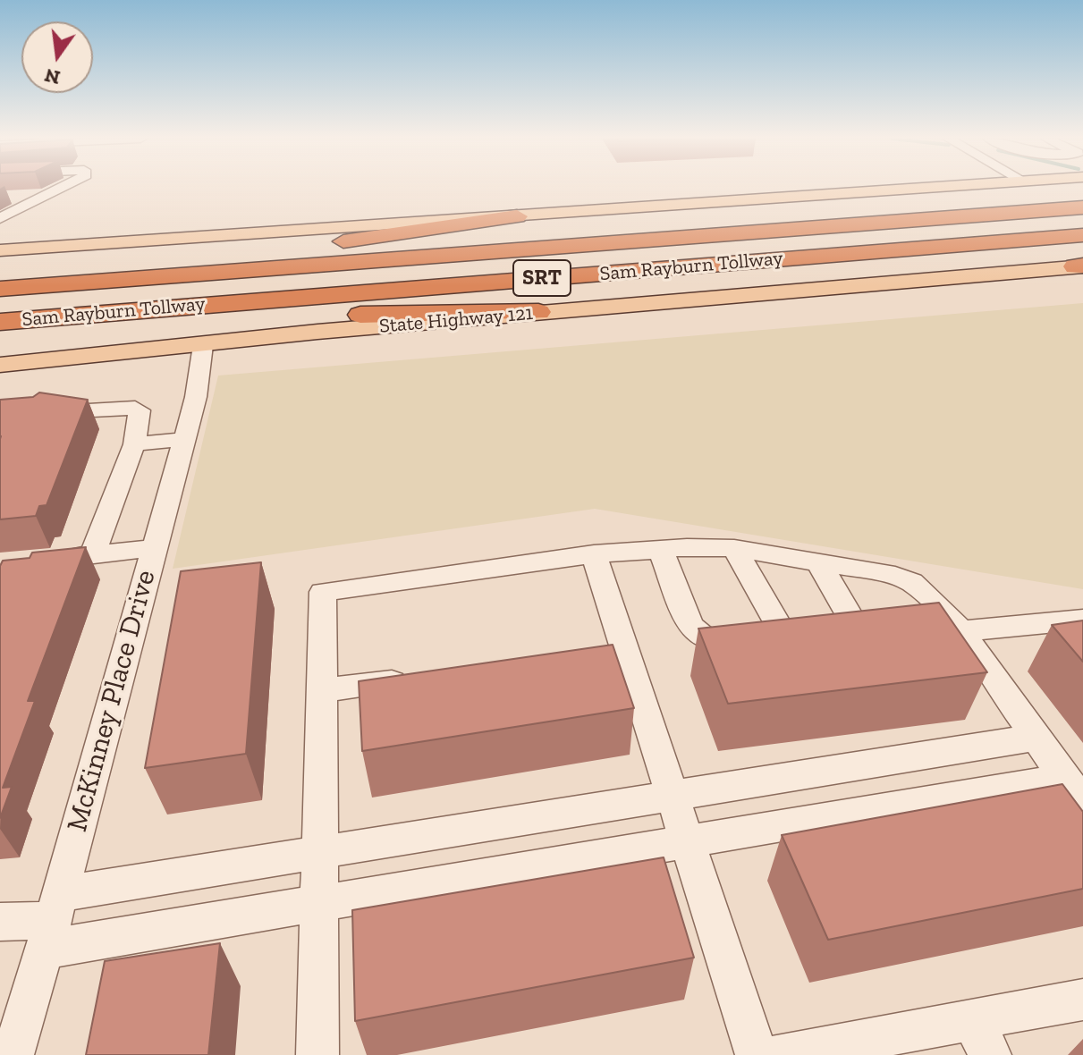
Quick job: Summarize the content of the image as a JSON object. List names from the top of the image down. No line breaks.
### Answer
{"streets":{"highway":["Sam Rayburn Tollway","SRT"],"main road":["State Highway 121"],"street":["McKinney Place Drive"]},"crossings":[["State Highway 121","McKinney Place Drive"]],"north":"bottom"}
